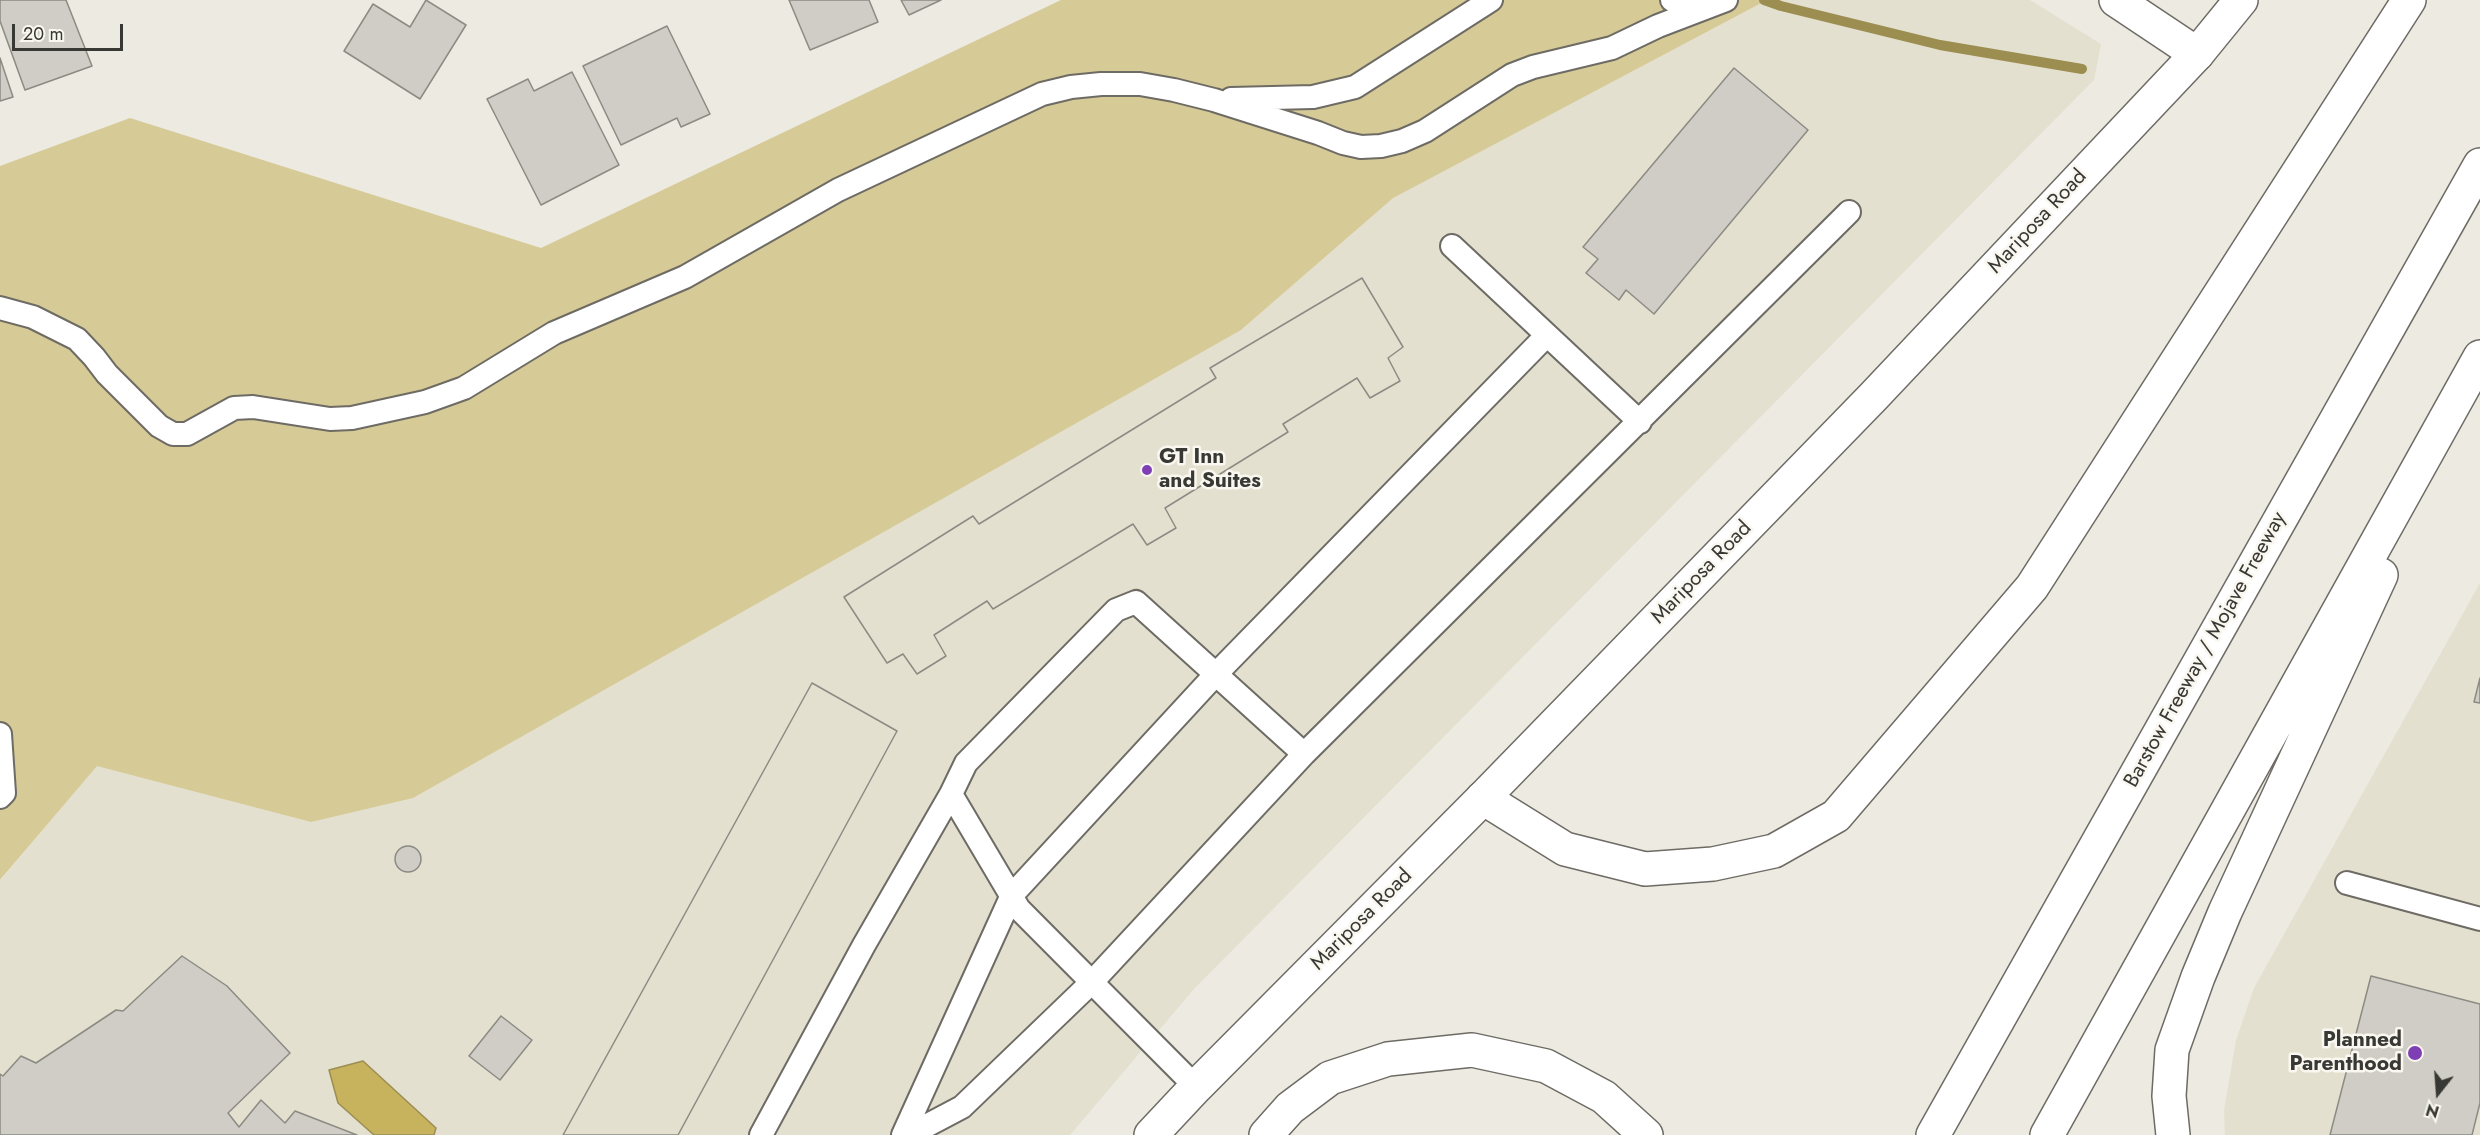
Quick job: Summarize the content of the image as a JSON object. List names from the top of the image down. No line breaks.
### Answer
{"streets":{"main road":["Mariposa Road","Barstow Freeway / Mojave Freeway"]},"places":["GT Inn and Suites","Planned Parenthood"],"scale_bar":"20 m","north":"bottom"}
